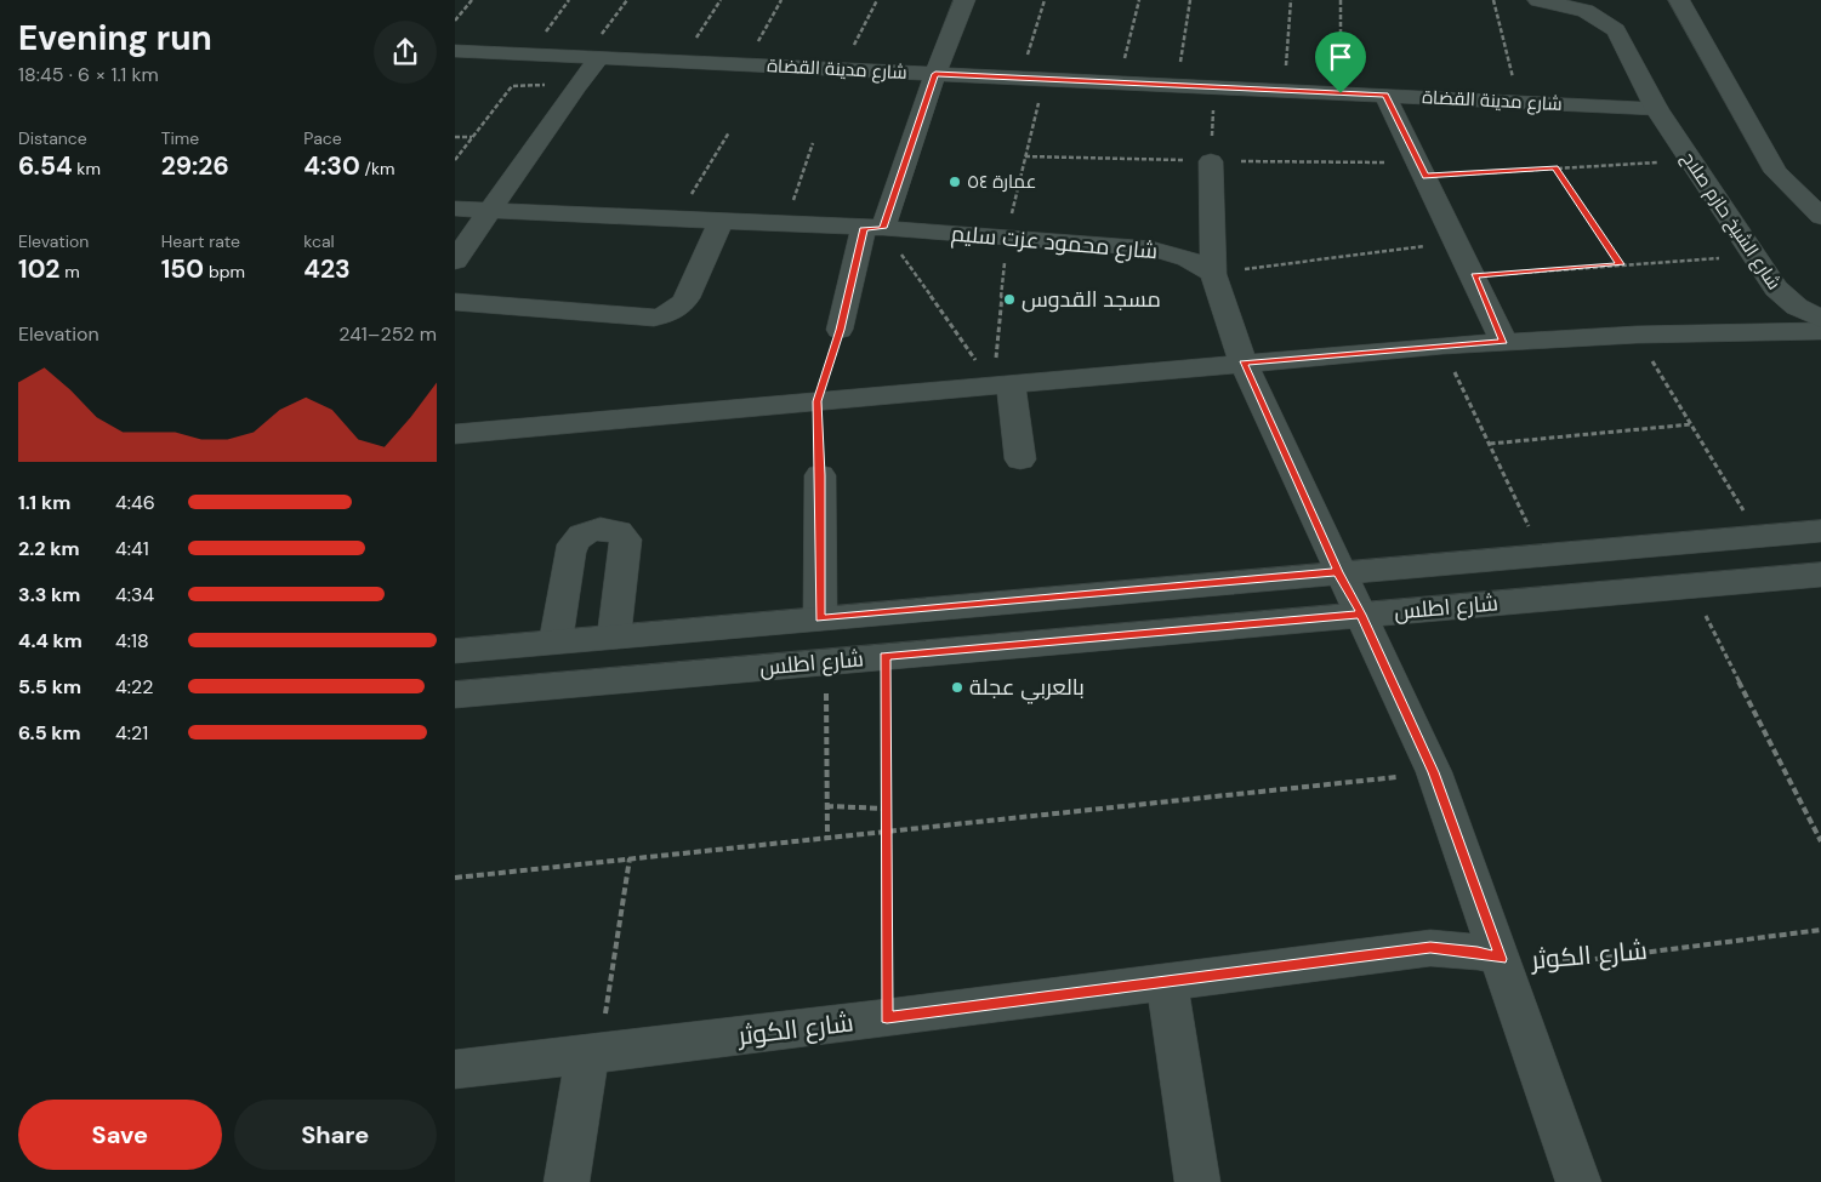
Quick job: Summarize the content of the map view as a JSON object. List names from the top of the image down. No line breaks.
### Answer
{"streets":{"street":["شارع مدينة القضاة","شارع الشيخ حازم صلاح","شارع محمود عزت سليم","شارع اطلس","شارع الكوثر"]},"crossings":[["شارع مدينة القضاة","شارع الشيخ حازم صلاح"]],"places":["عمارة ٥٤","مسجد القدوس","بالعربي عجلة"],"page":{"heading":["Evening run","18:45 · 6 × 1.1 km"],"stats":[["Distance","6.54 km"],["Time","29:26"],["Pace","4:30 /km"],["Elevation","102 m"],["Heart rate","150 bpm"],["kcal","423"]],"chart":["Elevation","241–252 m"],"list":[{"name":"1.1 km","note":"4:46"},{"name":"2.2 km","note":"4:41"},{"name":"3.3 km","note":"4:34"},{"name":"4.4 km","note":"4:18"},{"name":"5.5 km","note":"4:22"},{"name":"6.5 km","note":"4:21"}],"buttons":["Save","Share"]}}
